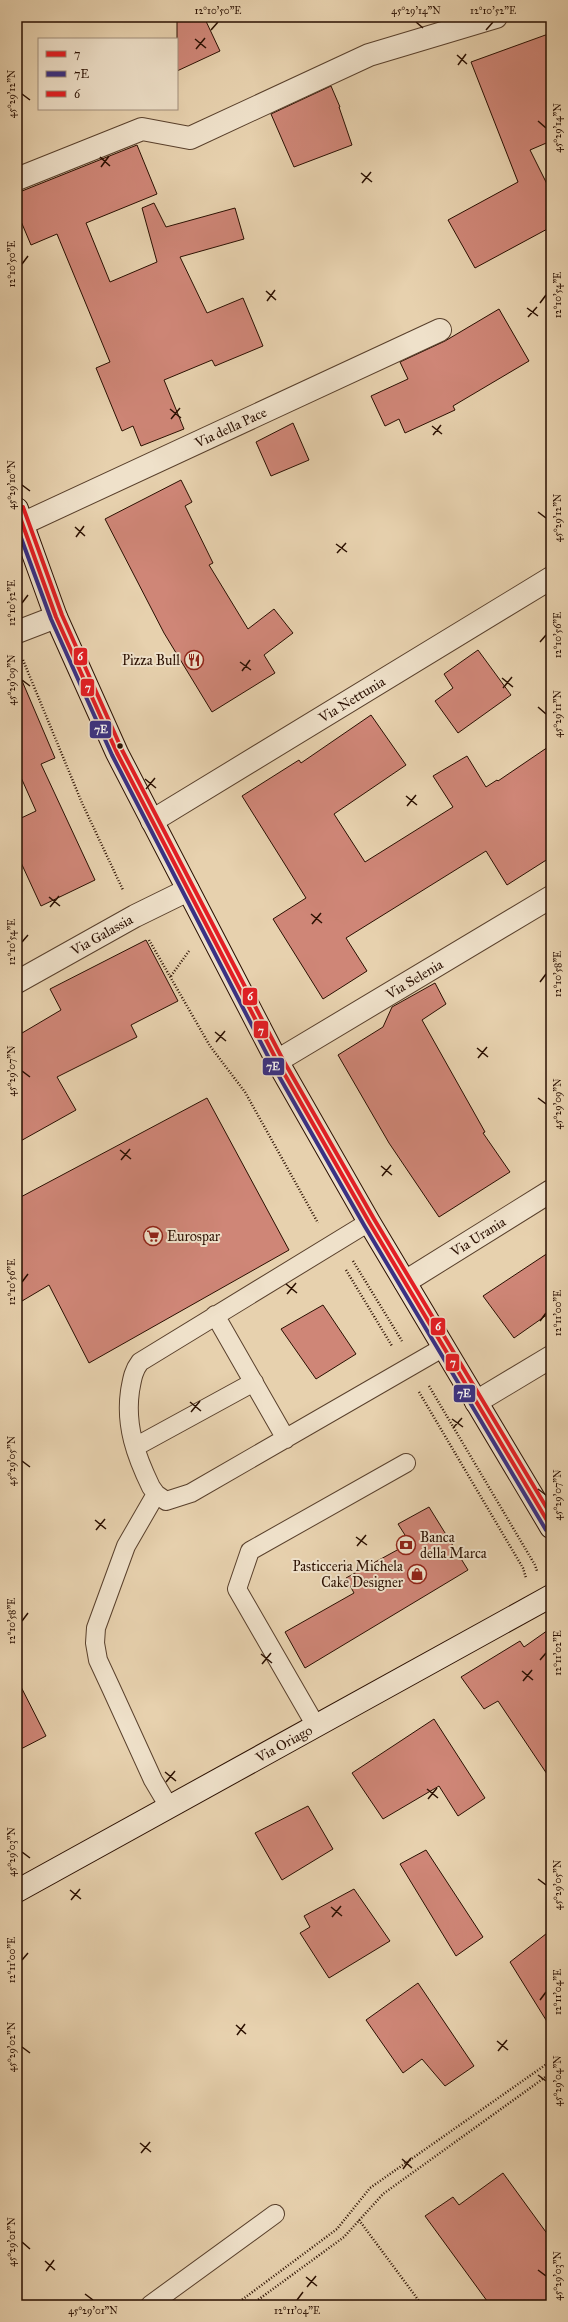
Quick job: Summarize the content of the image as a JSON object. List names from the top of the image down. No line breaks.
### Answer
{"streets":{"street":["Via della Pace","Via Nettunia","Via Galassia","Via Selenia","Via Urania","Via Oriago"]},"places":{"restaurant":["Pizza Bull"],"supermarket":["Eurospar"],"bank":["Banca della Marca"],"shop":["Pasticceria Michela Cake Designer"]},"lines":["transit line 6","transit line 7","transit line 7E"],"legend":["7","7E","6"],"coordinates":["12°10'50\"E","45°29'14\"N","12°10'52\"E","45°29'12\"N","12°10'54\"E","45°29'10\"N","12°10'56\"E","45°29'09\"N","45°29'11\"N","12°10'58\"E","45°29'07\"N","12°11'00\"E","45°29'05\"N","12°11'02\"E","45°29'03\"N","12°11'04\"E","45°29'02\"N","45°29'04\"N","45°29'01\"N"]}
